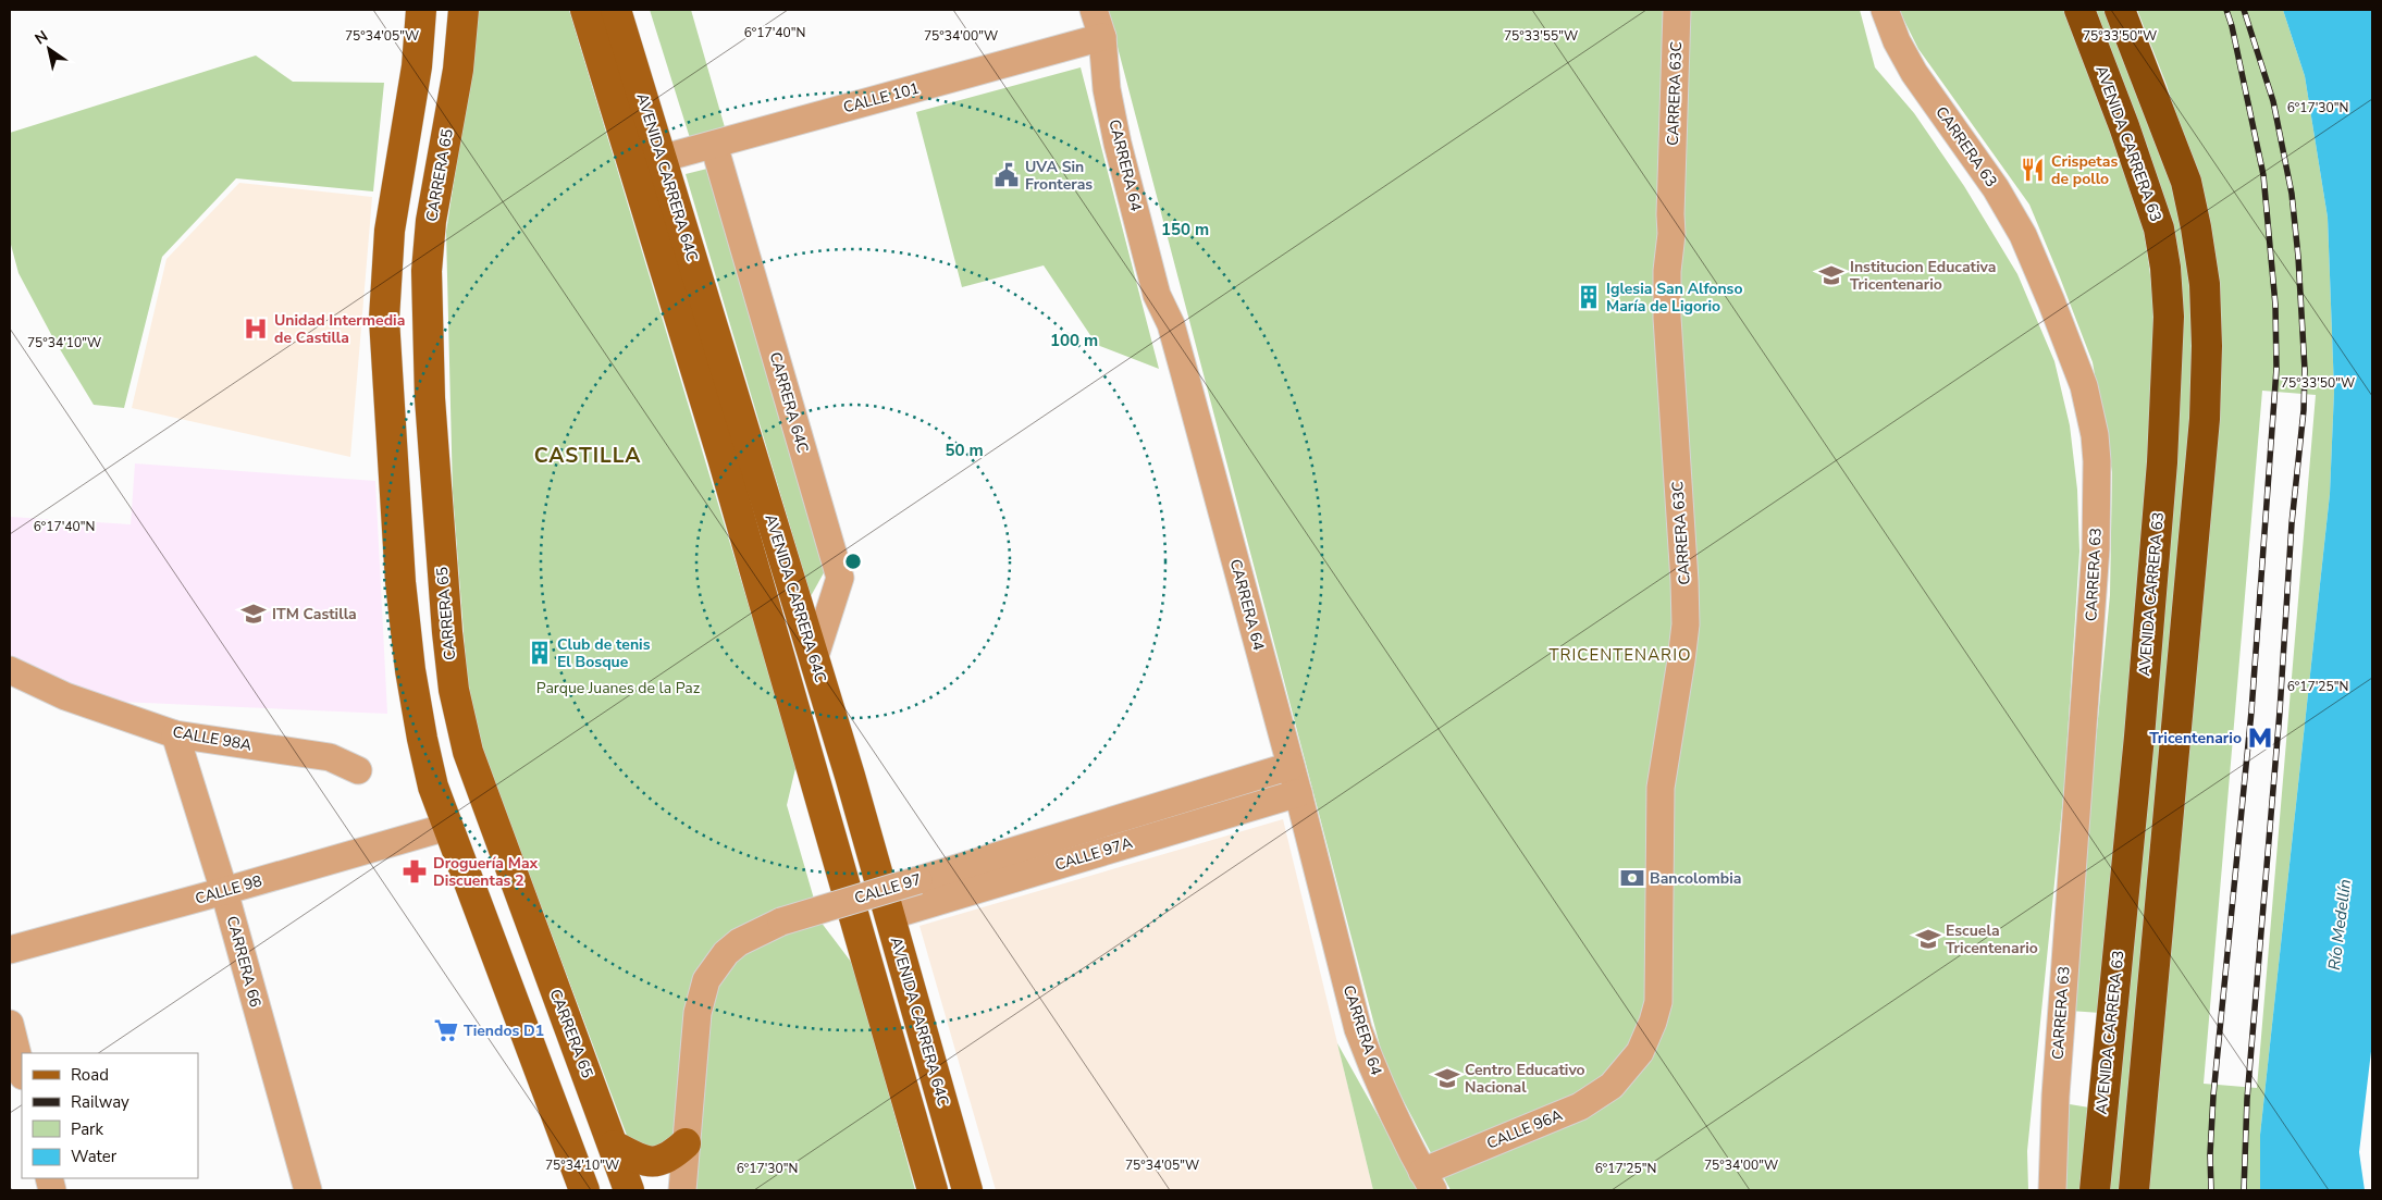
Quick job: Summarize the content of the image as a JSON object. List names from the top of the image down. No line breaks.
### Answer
{"streets":{"highway":["AVENIDA CARRERA 63"],"main road":["CARRERA 65","AVENIDA CARRERA 64C"],"street":["CARRERA 63C","CALLE 101","CARRERA 63","CARRERA 64","CARRERA 64C","CALLE 98A","CALLE 97A","CALLE 97","CALLE 98","CARRERA 66","CALLE 96A"]},"crossings":[["CARRERA 63C","CALLE 96A"],["CALLE 101","CARRERA 64"],["CALLE 101","AVENIDA CARRERA 64C"],["CALLE 101","CARRERA 64C"],["CARRERA 64","CALLE 97A"],["CARRERA 64","CALLE 97"],["CARRERA 64","CALLE 96A"],["AVENIDA CARRERA 64C","CARRERA 64C"],["AVENIDA CARRERA 64C","CALLE 97A"],["CALLE 98A","CARRERA 66"],["CALLE 98","CARRERA 66"]],"districts":["CASTILLA","TRICENTENARIO"],"water":["Río Medellín"],"parks":["Parque Juanes de la Paz"],"places":{"restaurant":["Crispetas de pollo"],"public building":["UVA Sin Fronteras"],"school or university":["Institucion Educativa Tricentenario","ITM Castilla","Escuela Tricentenario","Centro Educativo Nacional"],"building":["Iglesia San Alfonso María de Ligorio","Club de tenis El Bosque"],"hospital":["Unidad Intermedia de Castilla"],"metro station":["Tricentenario"],"pharmacy":["Droguería Max Discuentas 2"],"bank":["Bancolombia"],"supermarket":["Tiendos D1"]},"legend":["Road","Railway","Park","Water"],"north":"top left","coordinates":["6°17'40\"N","75°34'05\"W","75°34'00\"W","75°33'55\"W","75°33'50\"W","6°17'30\"N","75°34'10\"W","6°17'25\"N"],"rings":["150 m","100 m","50 m"]}
